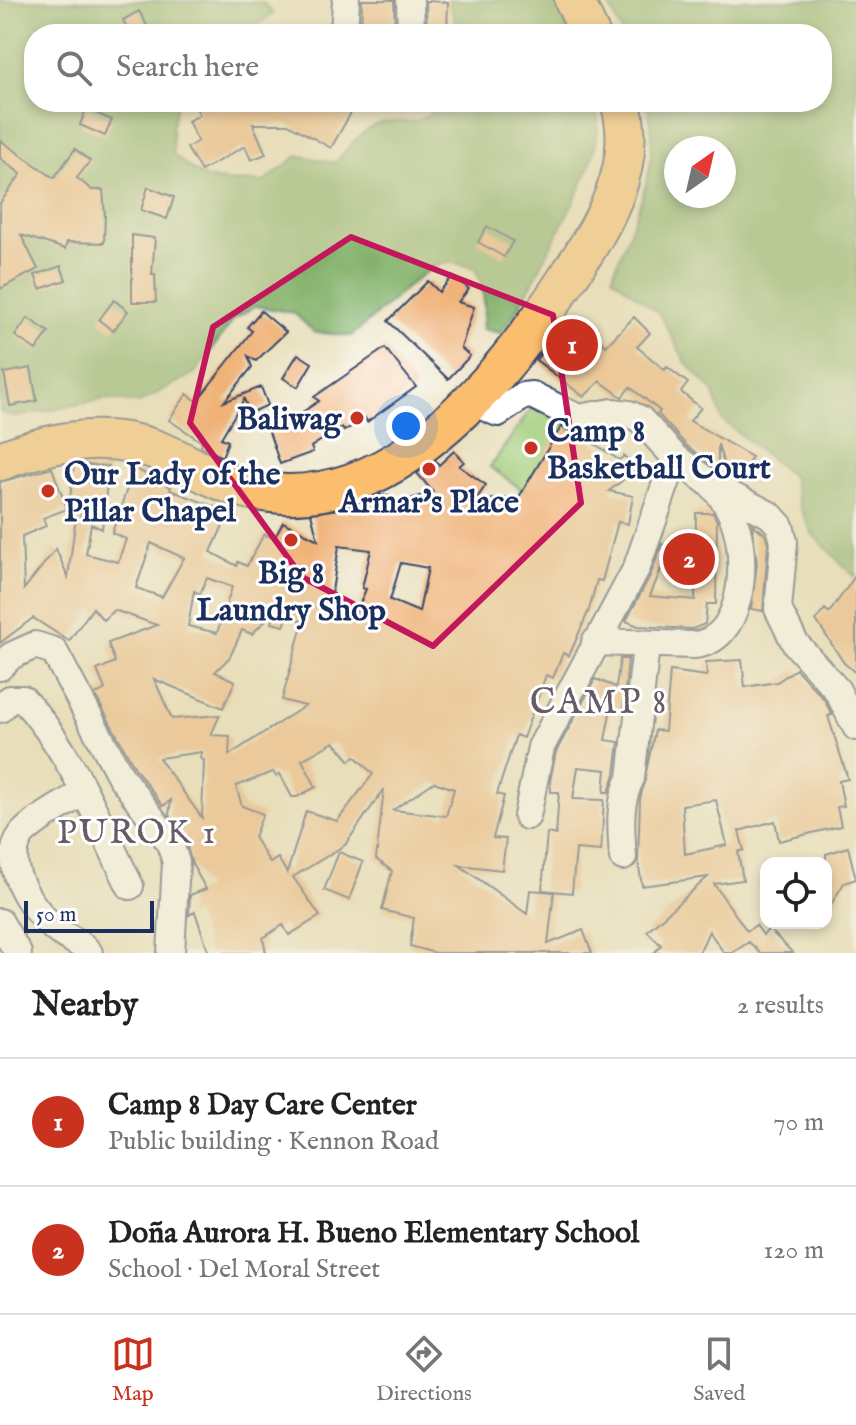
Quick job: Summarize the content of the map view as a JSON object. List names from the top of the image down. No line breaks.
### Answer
{"districts":["CAMP 8","PUROK 1"],"places":["Baliwag","Camp 8 Basketball Court","Armar's Place","Our Lady of the Pillar Chapel","Big 8 Laundry Shop"],"scale_bar":"50 m","north":"top right","page":{"search":"Search here","pins":["1","2"],"scale":"50 m","heading":["Nearby","2 results"],"list":[{"mark":"1","name":"Camp 8 Day Care Center","note":"Public building · Kennon Road","value":"70 m"},{"mark":"2","name":"Doña Aurora H. Bueno Elementary School","note":"School · Del Moral Street","value":"120 m"}],"nav":["Map","Directions","Saved"]}}
